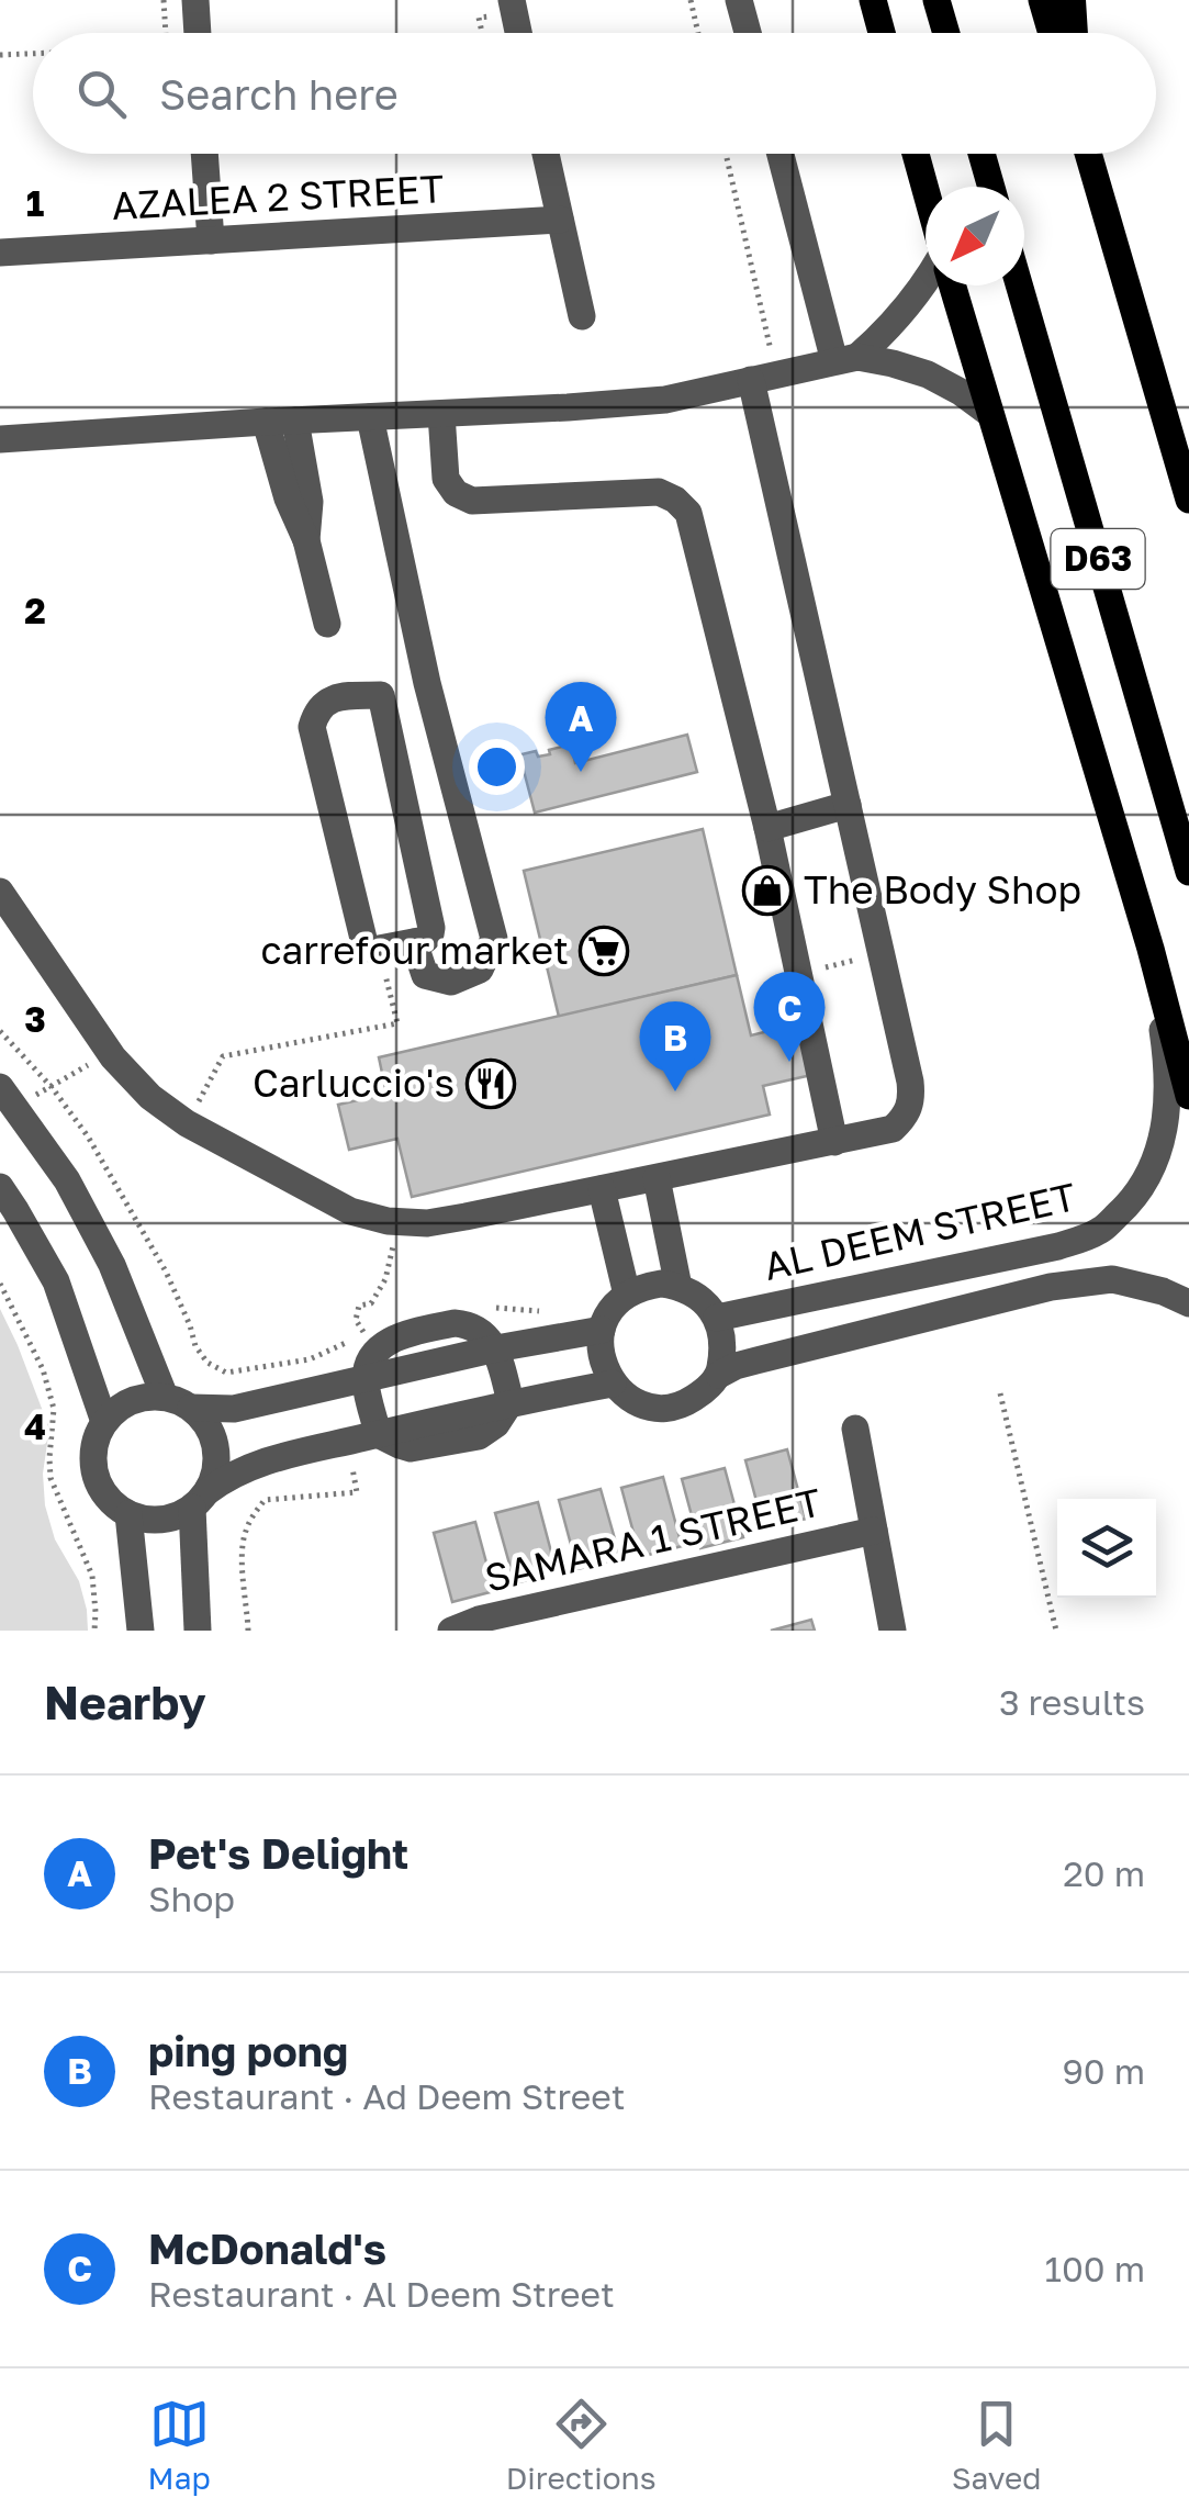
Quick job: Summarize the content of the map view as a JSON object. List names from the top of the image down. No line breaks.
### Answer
{"streets":{"main road":["D63"],"street":["AZALEA 2 STREET","AL DEEM STREET","SAMARA 1 STREET"]},"places":{"shop":["The Body Shop"],"supermarket":["carrefour market"],"restaurant":["Carluccio's"]},"north":"bottom left","page":{"search":"Search here","pins":["A","C","B"],"heading":["Nearby","3 results"],"list":[{"mark":"A","name":"Pet's Delight","note":"Shop","value":"20 m"},{"mark":"B","name":"ping pong","note":"Restaurant · Ad Deem Street","value":"90 m"},{"mark":"C","name":"McDonald's","note":"Restaurant · Al Deem Street","value":"100 m"}],"nav":["Map","Directions","Saved"]},"grid":{"rows":["1","2","3","4"]}}
